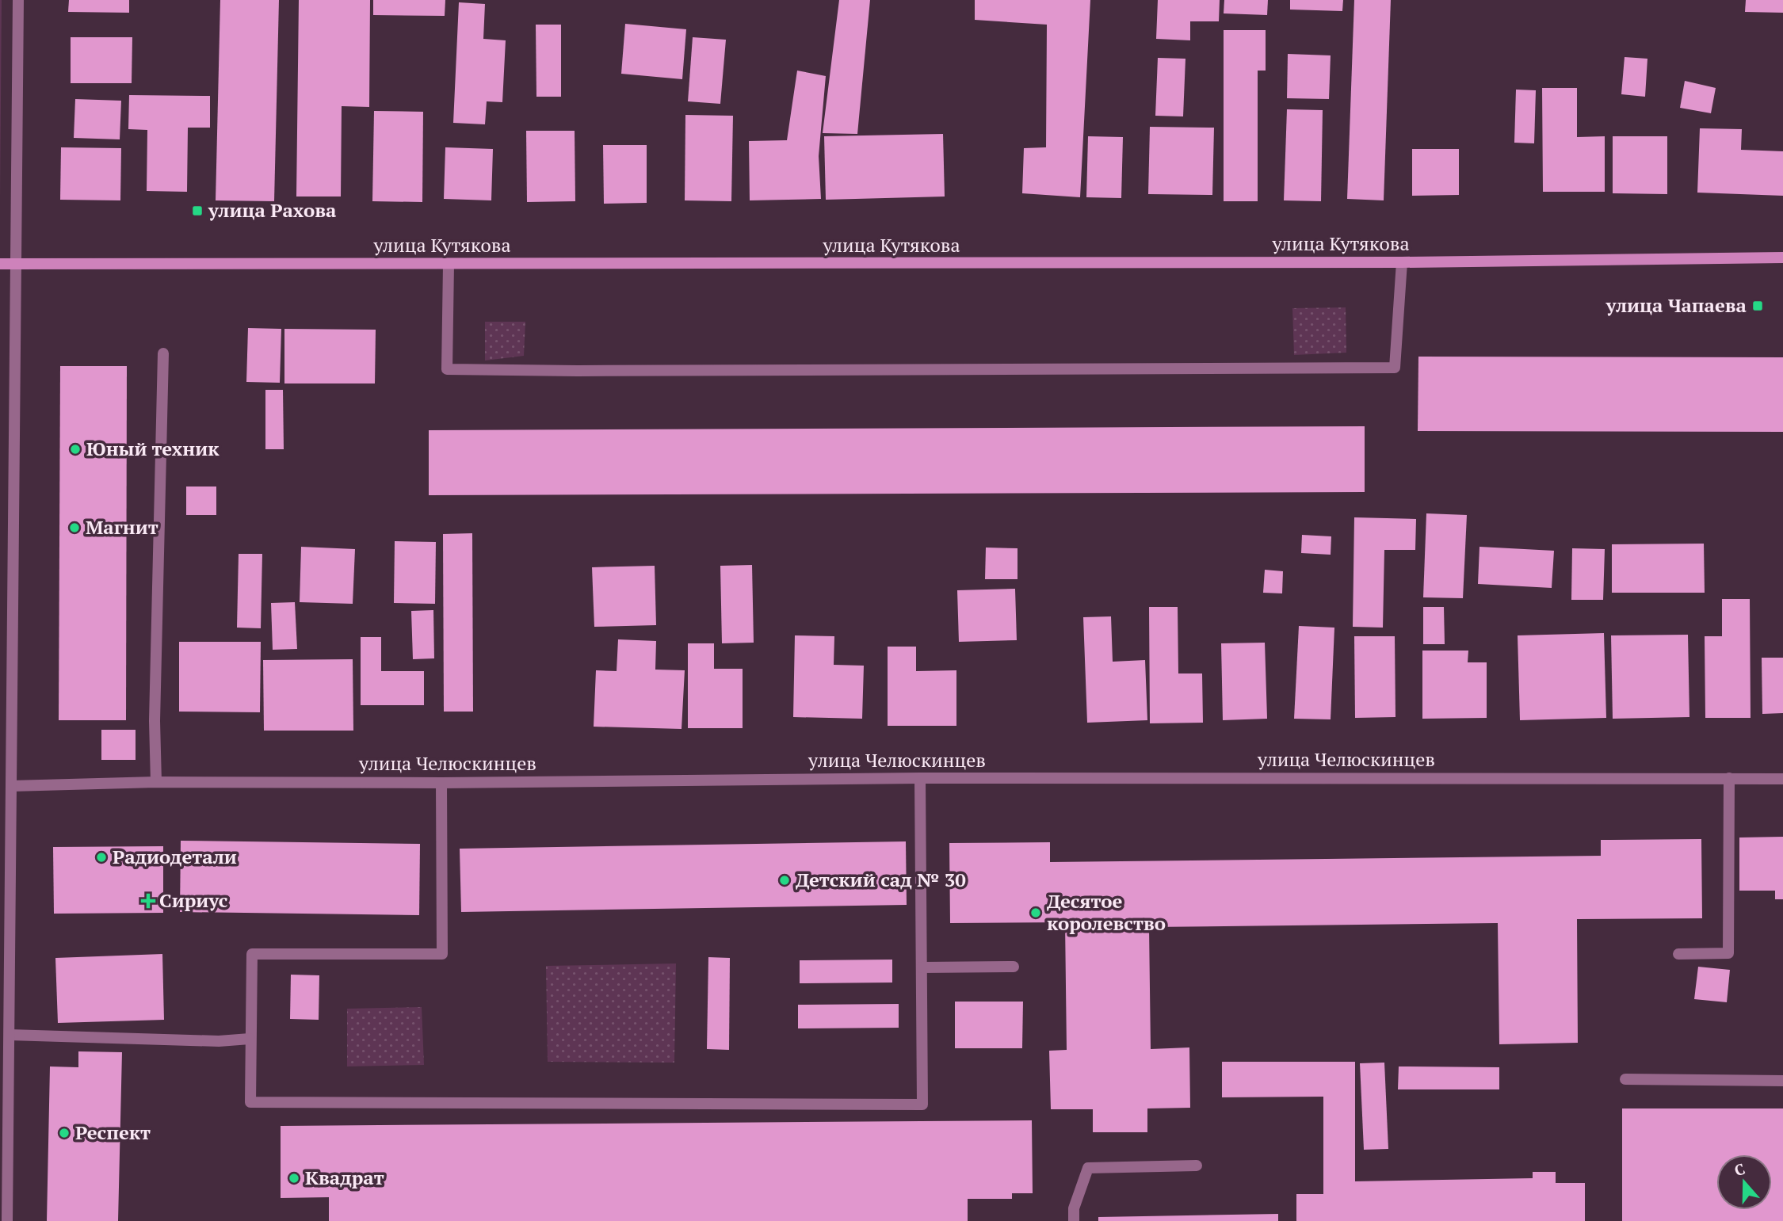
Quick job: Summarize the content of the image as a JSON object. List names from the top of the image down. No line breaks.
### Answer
{"streets":{"street":["улица Кутякова","улица Челюскинцев"]},"places":{"transit":["улица Рахова","улица Чапаева"],"other":["Юный техник","Магнит","Радиодетали","Детский сад № 30","Десятое королевство","Респект","Квадрат"],"health":["Сириус"]},"north":"top"}
